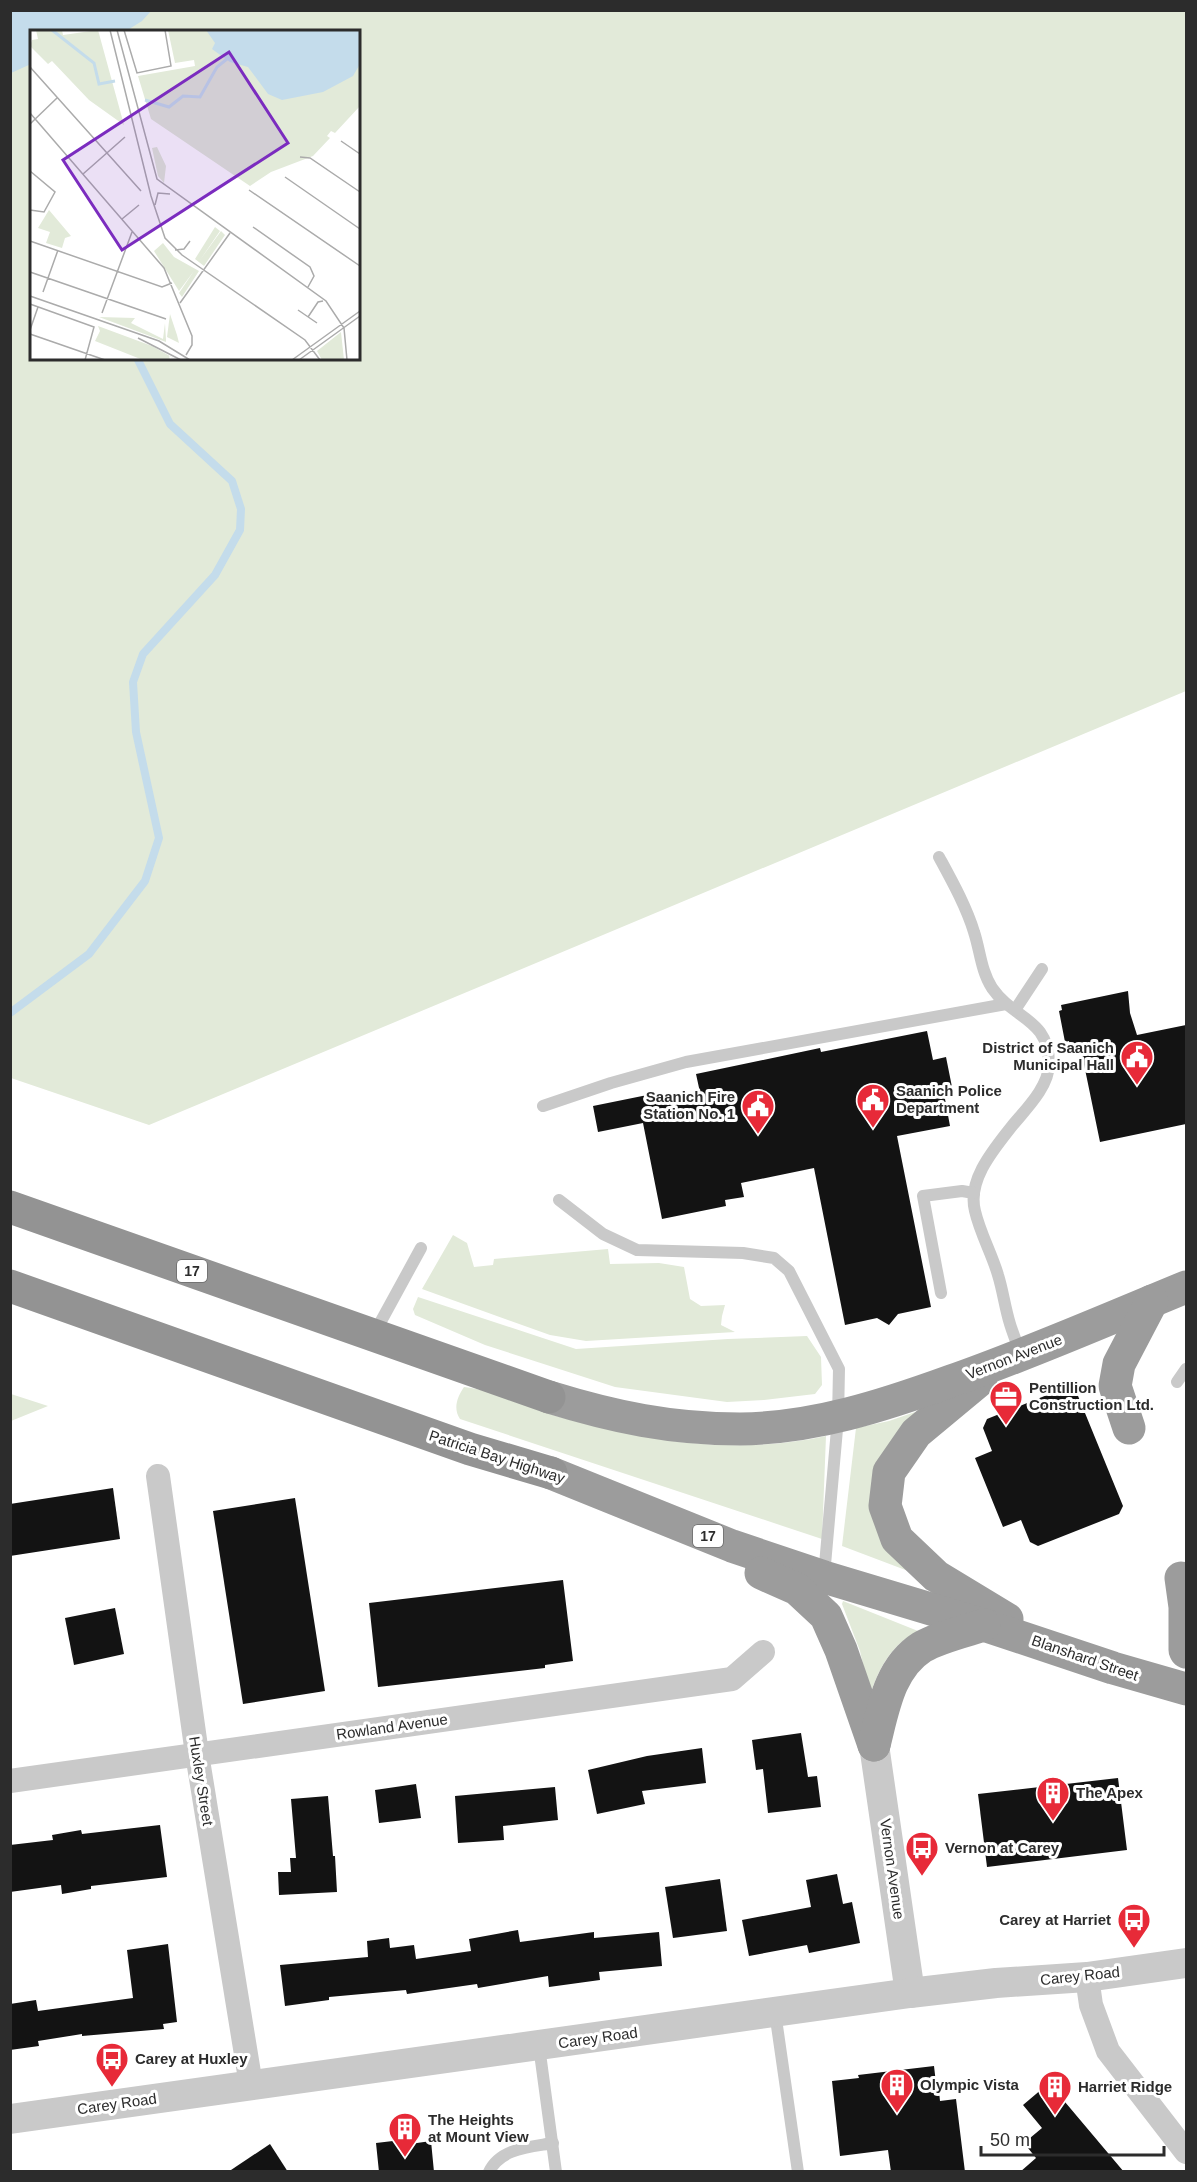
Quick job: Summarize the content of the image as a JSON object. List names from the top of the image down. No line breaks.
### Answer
{"streets":{"highway":["17","Vernon Avenue","Patricia Bay Highway","Blanshard Street"],"street":["Rowland Avenue","Huxley Street","Carey Road"]},"crossings":[["17","Vernon Avenue"],["Vernon Avenue","Carey Road"],["Patricia Bay Highway","Blanshard Street"],["Rowland Avenue","Huxley Street"],["Huxley Street","Carey Road"]],"places":{"public building":["District of Saanich Municipal Hall","Saanich Police Department","Saanich Fire Station No. 1"],"office":["Pentillion Construction Ltd."],"building":["The Apex","Olympic Vista","Harriet Ridge","The Heights at Mount View"],"bus stop":["Vernon at Carey","Carey at Harriet","Carey at Huxley"]},"scale_bar":"50 m"}
